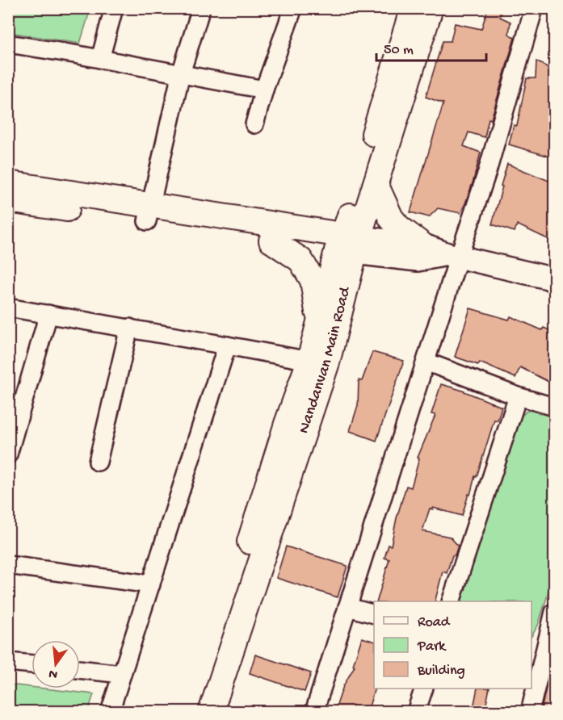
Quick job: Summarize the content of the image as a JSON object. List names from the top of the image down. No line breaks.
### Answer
{"streets":{"main road":["Nandanvan Main Road"]},"legend":["Road","Park","Building"],"scale_bar":"50 m","north":"bottom"}
